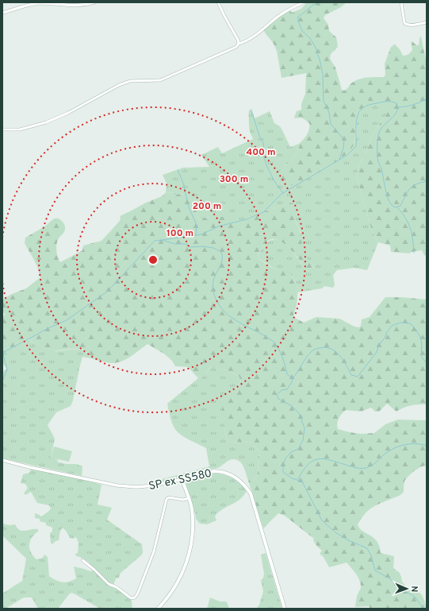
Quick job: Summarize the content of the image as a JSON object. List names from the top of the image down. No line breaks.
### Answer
{"streets":{"main road":["SP ex SS580"]},"north":"right","rings":["400 m","300 m","200 m","100 m"]}
